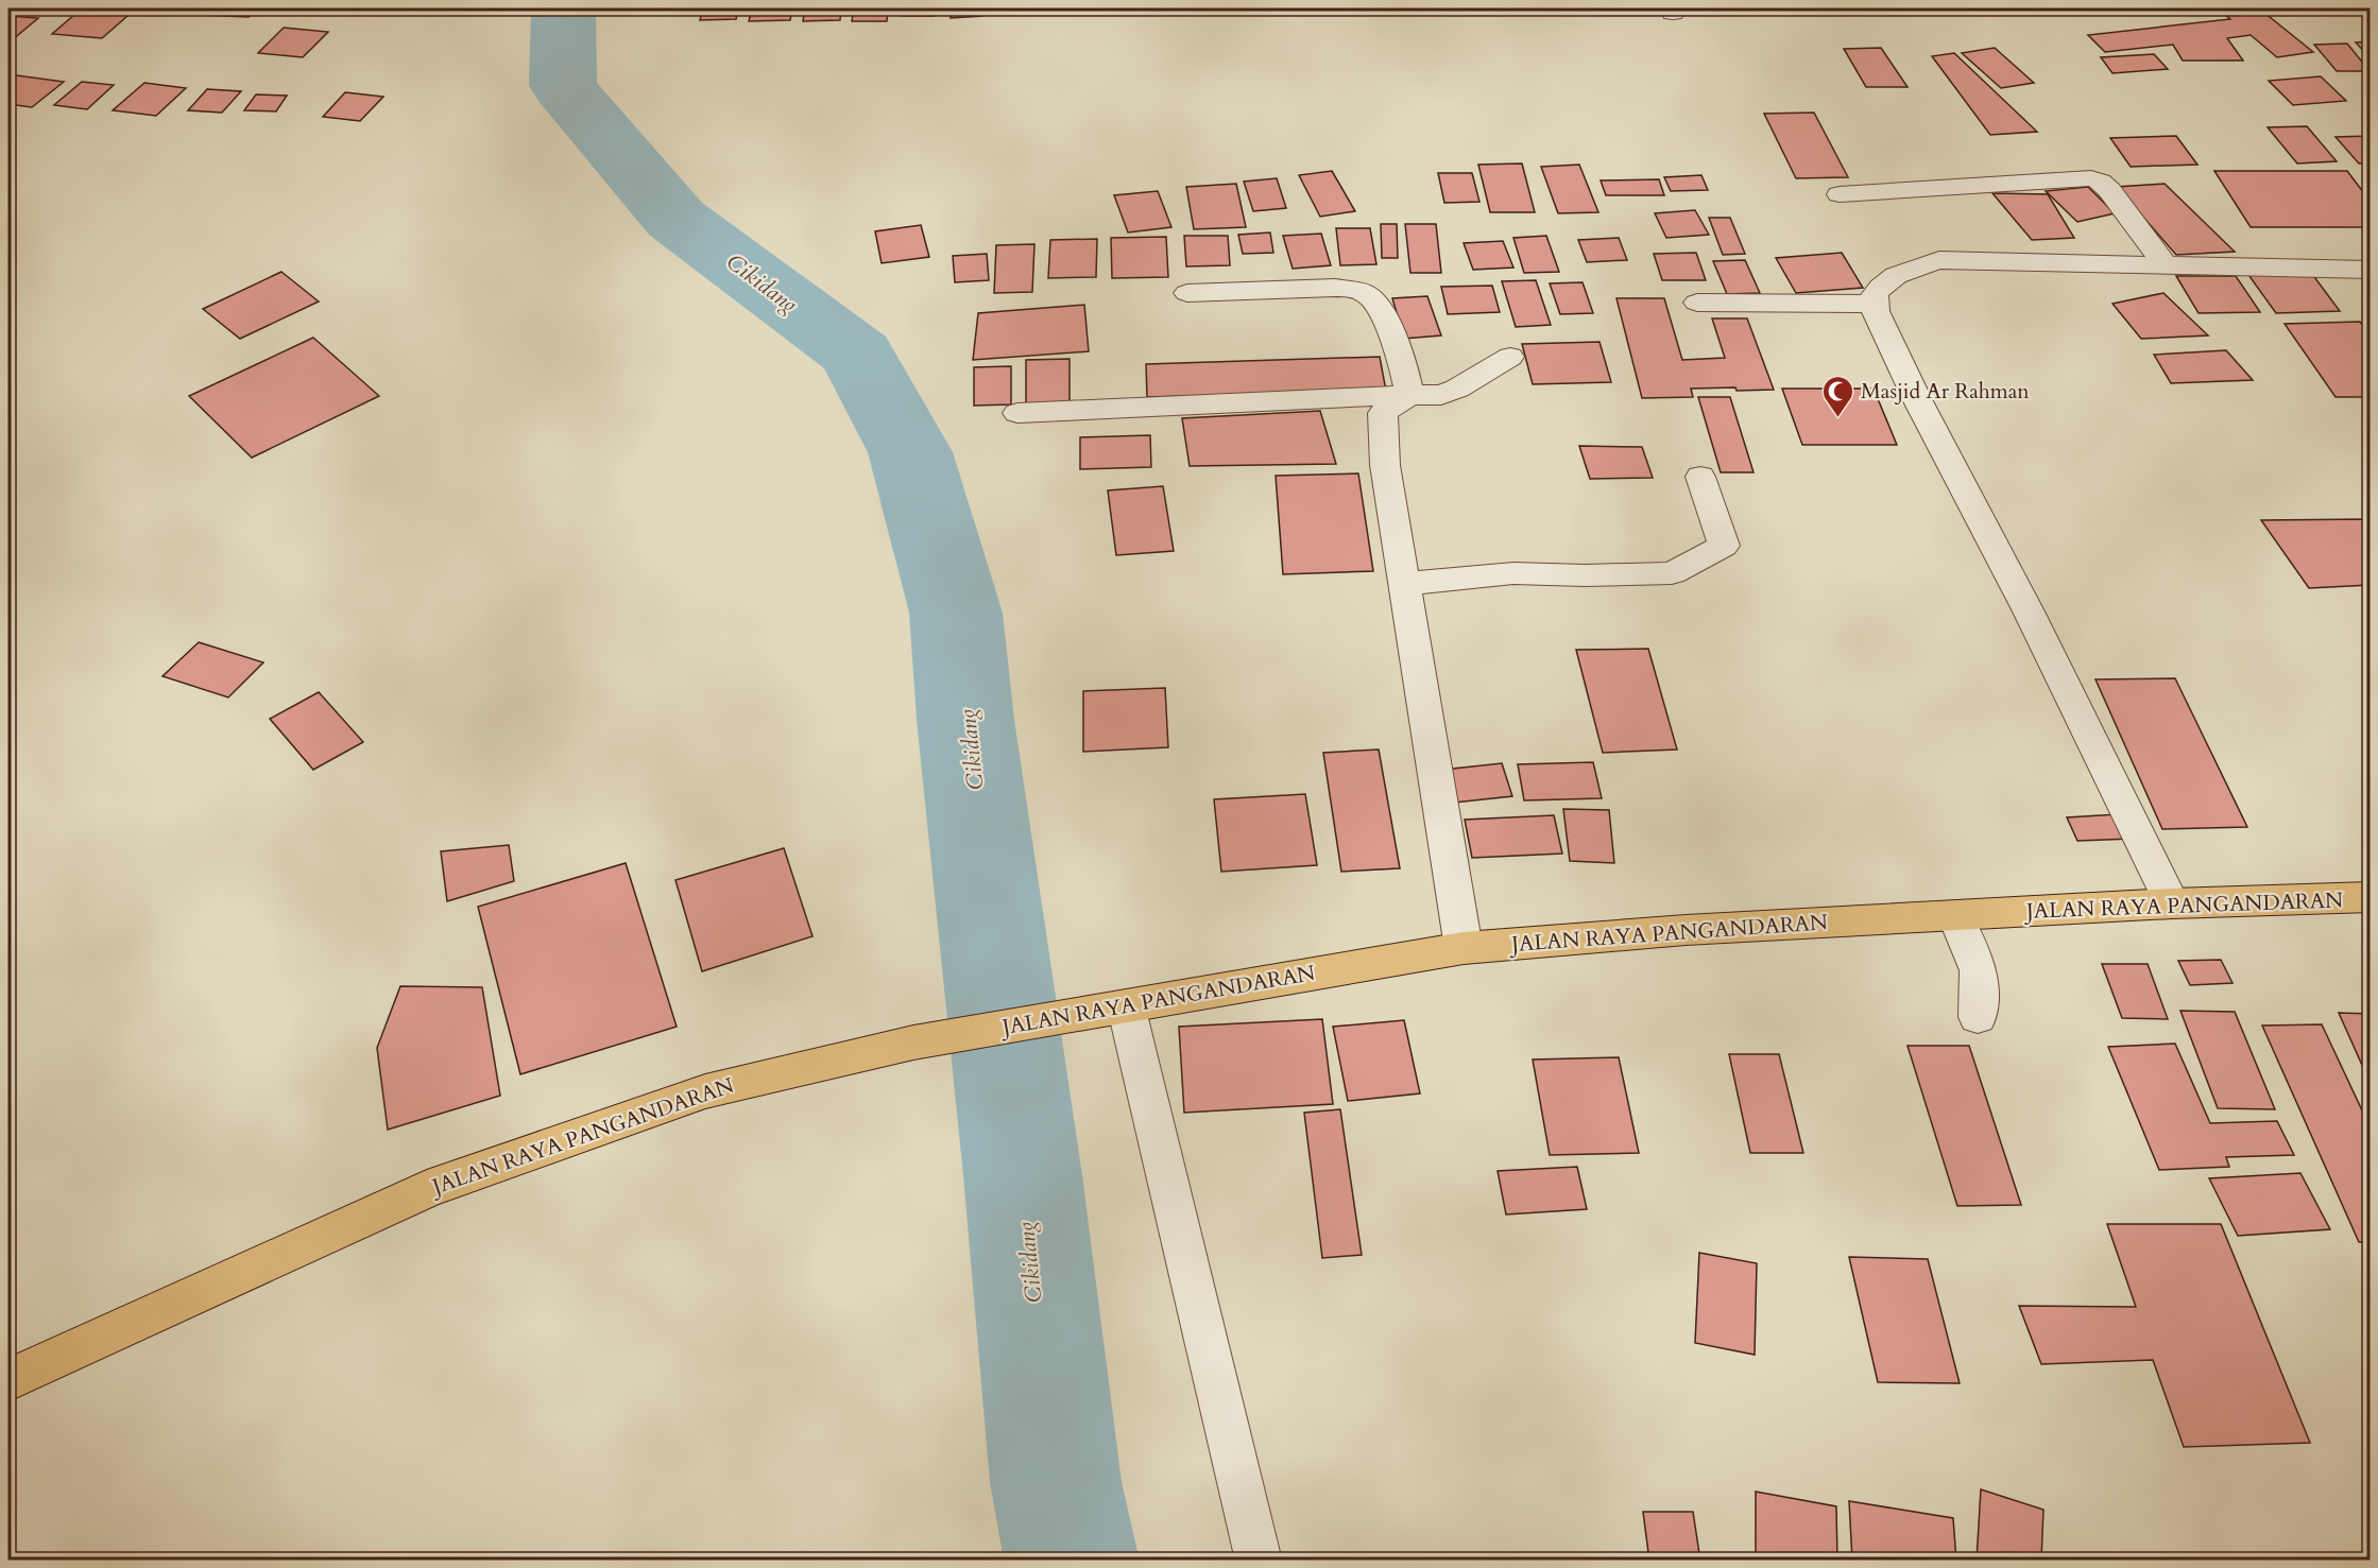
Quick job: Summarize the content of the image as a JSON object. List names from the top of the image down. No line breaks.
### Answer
{"streets":{"highway":["JALAN RAYA PANGANDARAN"]},"water":["Cikidang"],"places":{"mosque":["Masjid Ar Rahman"]}}
